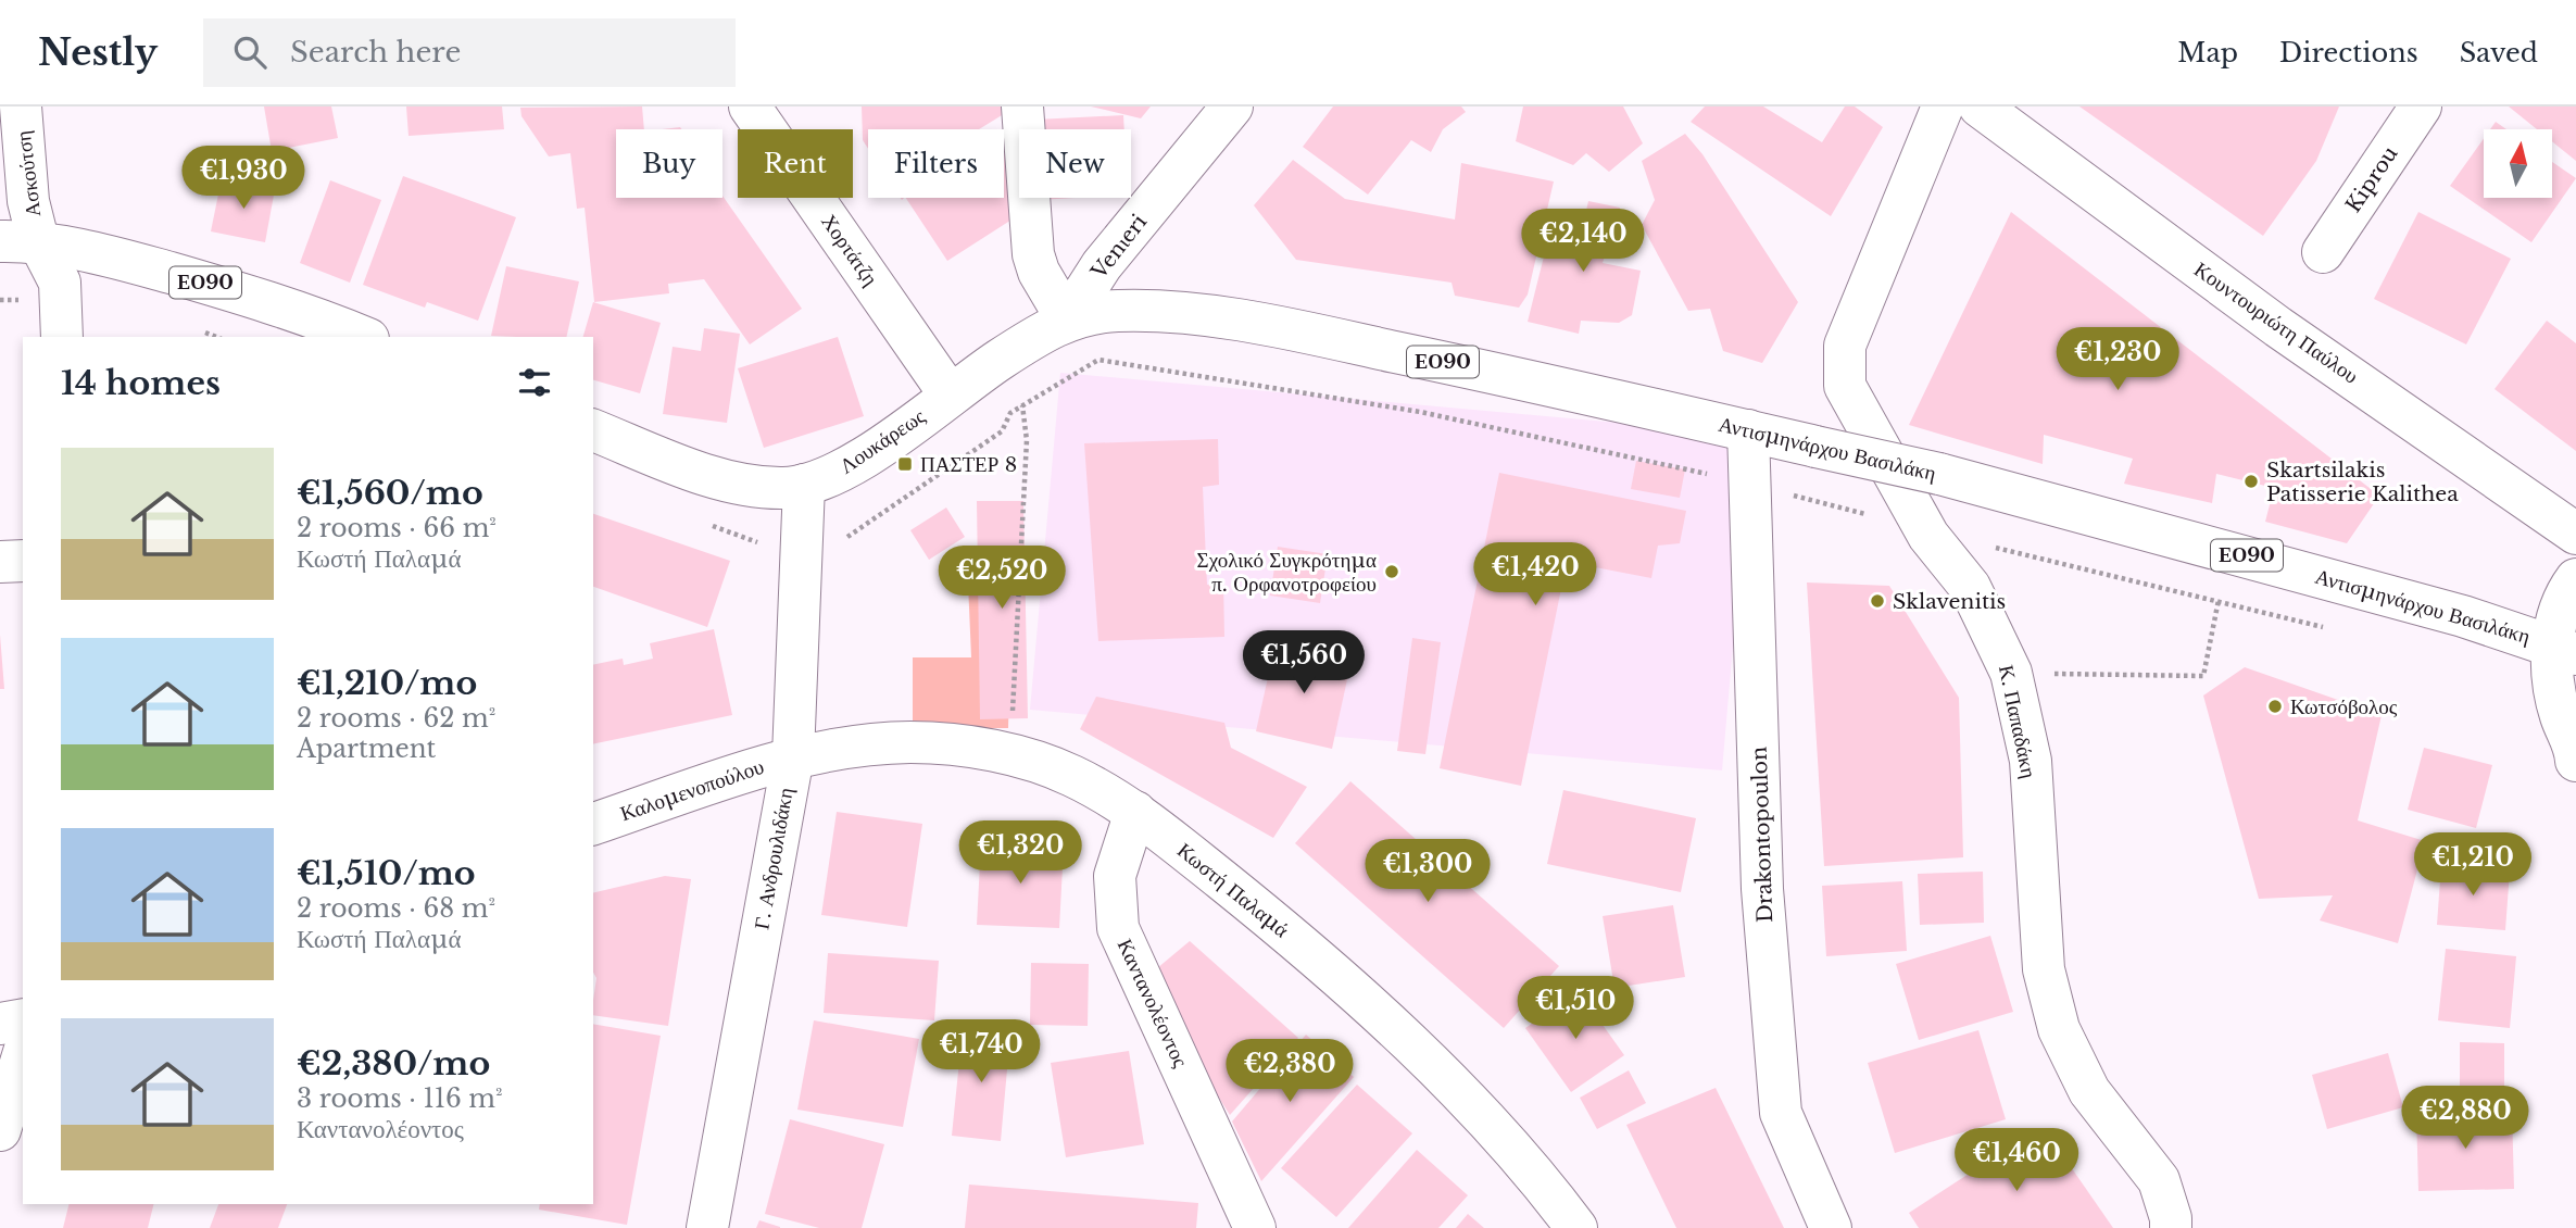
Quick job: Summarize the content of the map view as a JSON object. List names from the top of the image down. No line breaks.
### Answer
{"streets":{"street":["Ασκούτση","Kiprou","Venιeri","Χορτάτζη","ΕΟ90","Κουντουριώτη Παύλου","Λουκάρεως","Αντισμηνάρχου Βασιλάκη","Κ. Παπαδάκη","Καλομενοπούλου","Drakontopoulon","Γ. Ανδρουλιδάκη","Κωστή Παλαμά","Καντανολέοντος"]},"crossings":[["Ασκούτση","ΕΟ90"],["Venιeri","Λουκάρεως"],["Venιeri","Αντισμηνάρχου Βασιλάκη"],["Χορτάτζη","Λουκάρεως"],["Λουκάρεως","Αντισμηνάρχου Βασιλάκη"],["Λουκάρεως","Γ. Ανδρουλιδάκη"],["Αντισμηνάρχου Βασιλάκη","Drakontopoulon"],["Καλομενοπούλου","Γ. Ανδρουλιδάκη"],["Καλομενοπούλου","Κωστή Παλαμά"],["Γ. Ανδρουλιδάκη","Κωστή Παλαμά"],["Κωστή Παλαμά","Καντανολέοντος"]],"places":{"transit":["ΠΑΣΤΕΡ 8"],"other":["Skartsilakis Patisserie Kalithea","Σχολικό Συγκρότημα π. Ορφανοτροφείου","Sklavenitis","Κωτσόβολος"]},"north":"top","page":{"header":"Nestly","search":"Search here","nav":["Map","Directions","Saved"],"chip":["Buy","Rent","Filters","New"],"price":["€1,930","€2,140","€1,230","€1,420","€2,520","€1,560","€1,320","€1,210","€1,300","€1,510","€1,740","€2,380","€2,880","€1,460"],"heading":"14 homes","list":[{"name":"€1,560/mo","note":"2 rooms · 66 m² · Κωστή Παλαμά"},{"name":"€1,210/mo","note":"2 rooms · 62 m² · Apartment"},{"name":"€1,510/mo","note":"2 rooms · 68 m² · Κωστή Παλαμά"},{"name":"€2,380/mo","note":"3 rooms · 116 m² · Καντανολέοντος"}]}}
